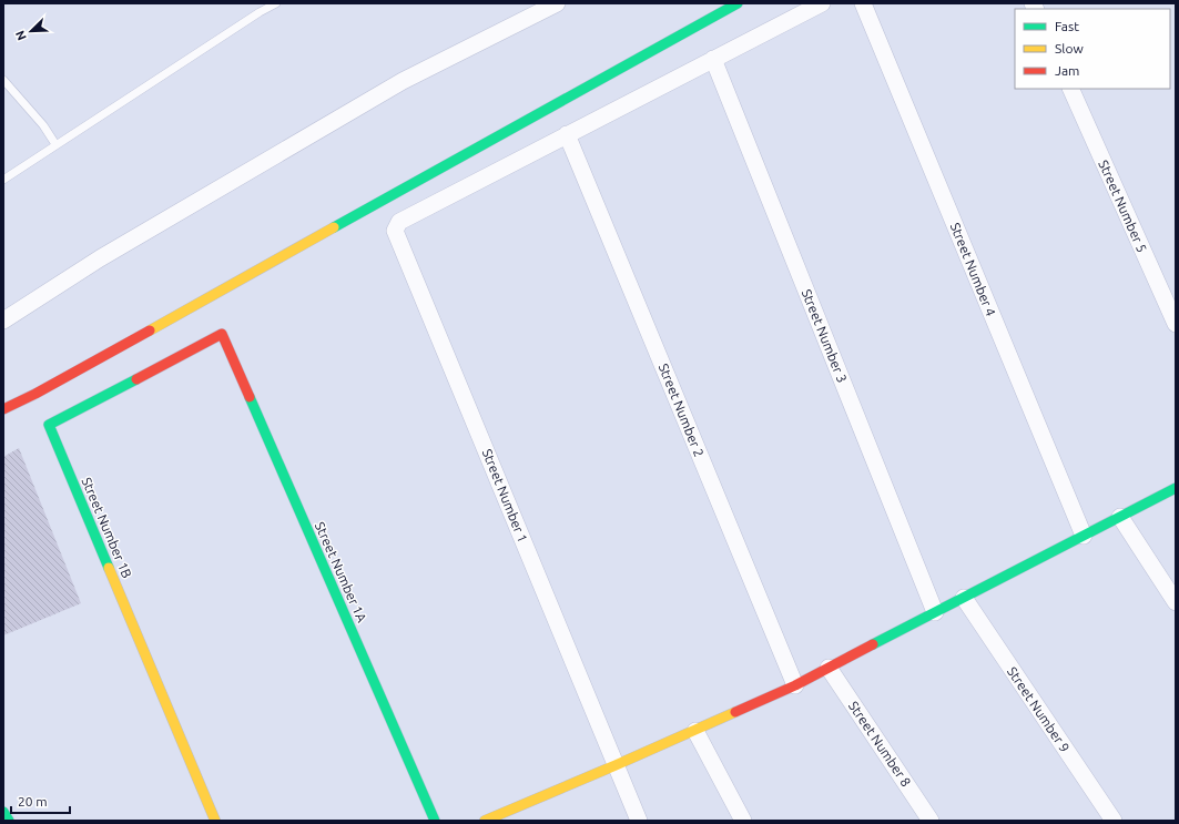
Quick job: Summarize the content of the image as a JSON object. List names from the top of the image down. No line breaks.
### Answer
{"streets":{"street":["Street Number 5","Street Number 4","Street Number 3","Street Number 2","Street Number 1","Street Number 1B","Street Number 1A","Street Number 9","Street Number 8"]},"crossings":[["Street Number 2","Street Number 1"],["Street Number 1B","Street Number 1A"]],"legend":["Fast","Slow","Jam"],"scale_bar":"20 m","north":"bottom left"}
